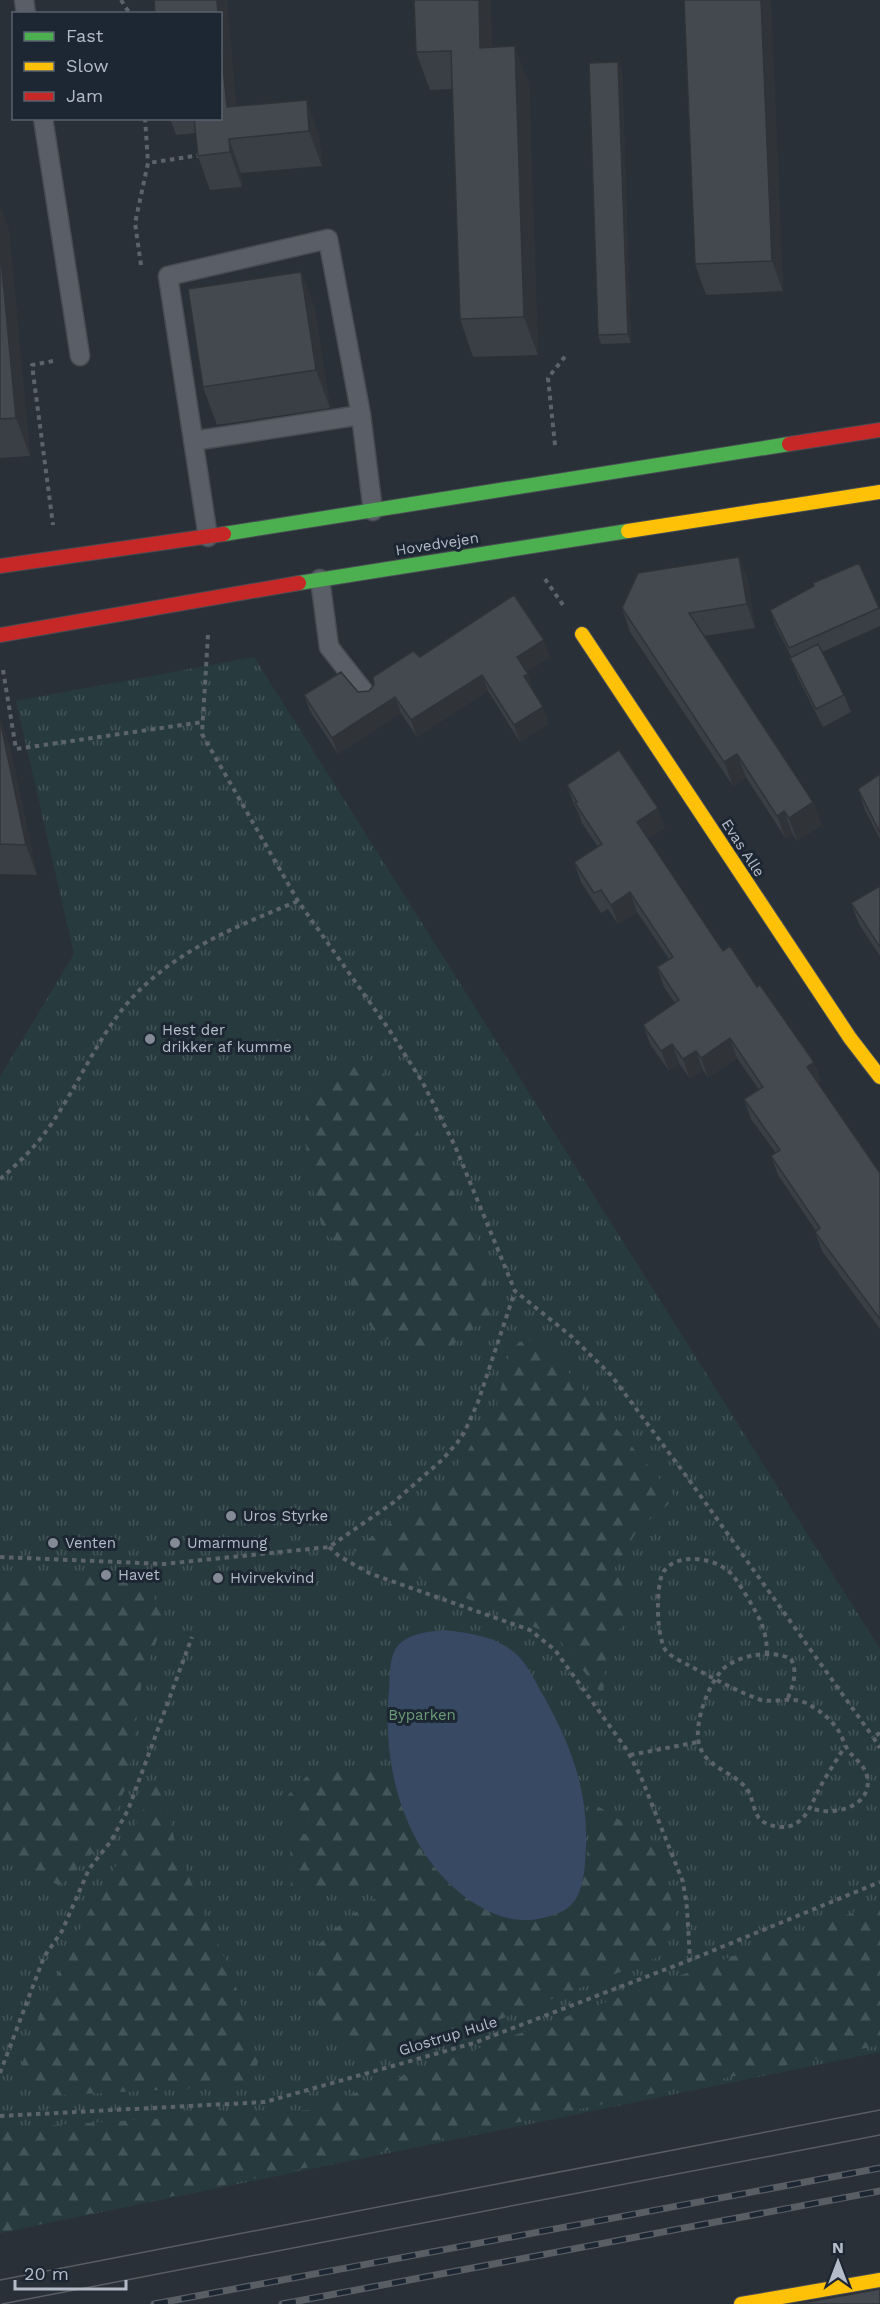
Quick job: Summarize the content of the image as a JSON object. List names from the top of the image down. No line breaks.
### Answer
{"streets":{"main road":["Hovedvejen","Evas Alle"],"path":["Glostrup Hule"]},"parks":["Byparken"],"places":["Hest der drikker af kumme","Uros Styrke","Venten","Umarmung","Havet","Hvirvekvind"],"legend":["Fast","Slow","Jam"],"scale_bar":"20 m","north":"top"}
